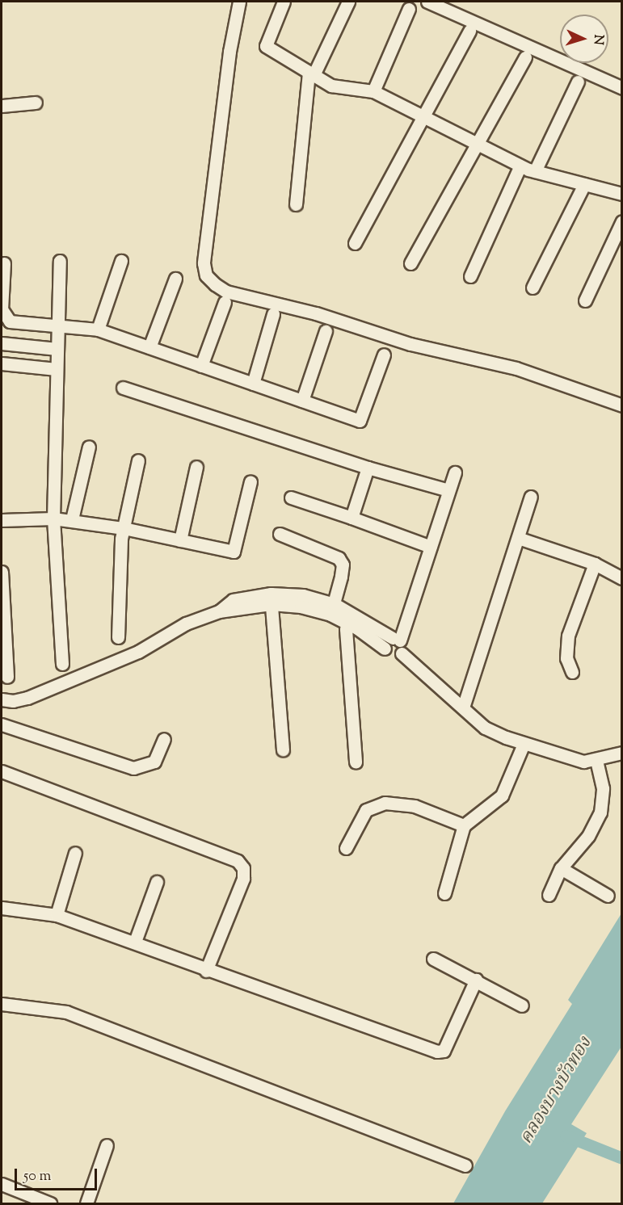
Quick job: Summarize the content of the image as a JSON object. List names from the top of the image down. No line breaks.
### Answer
{"water":["คลองบางบัวทอง"],"scale_bar":"50 m","north":"right"}
